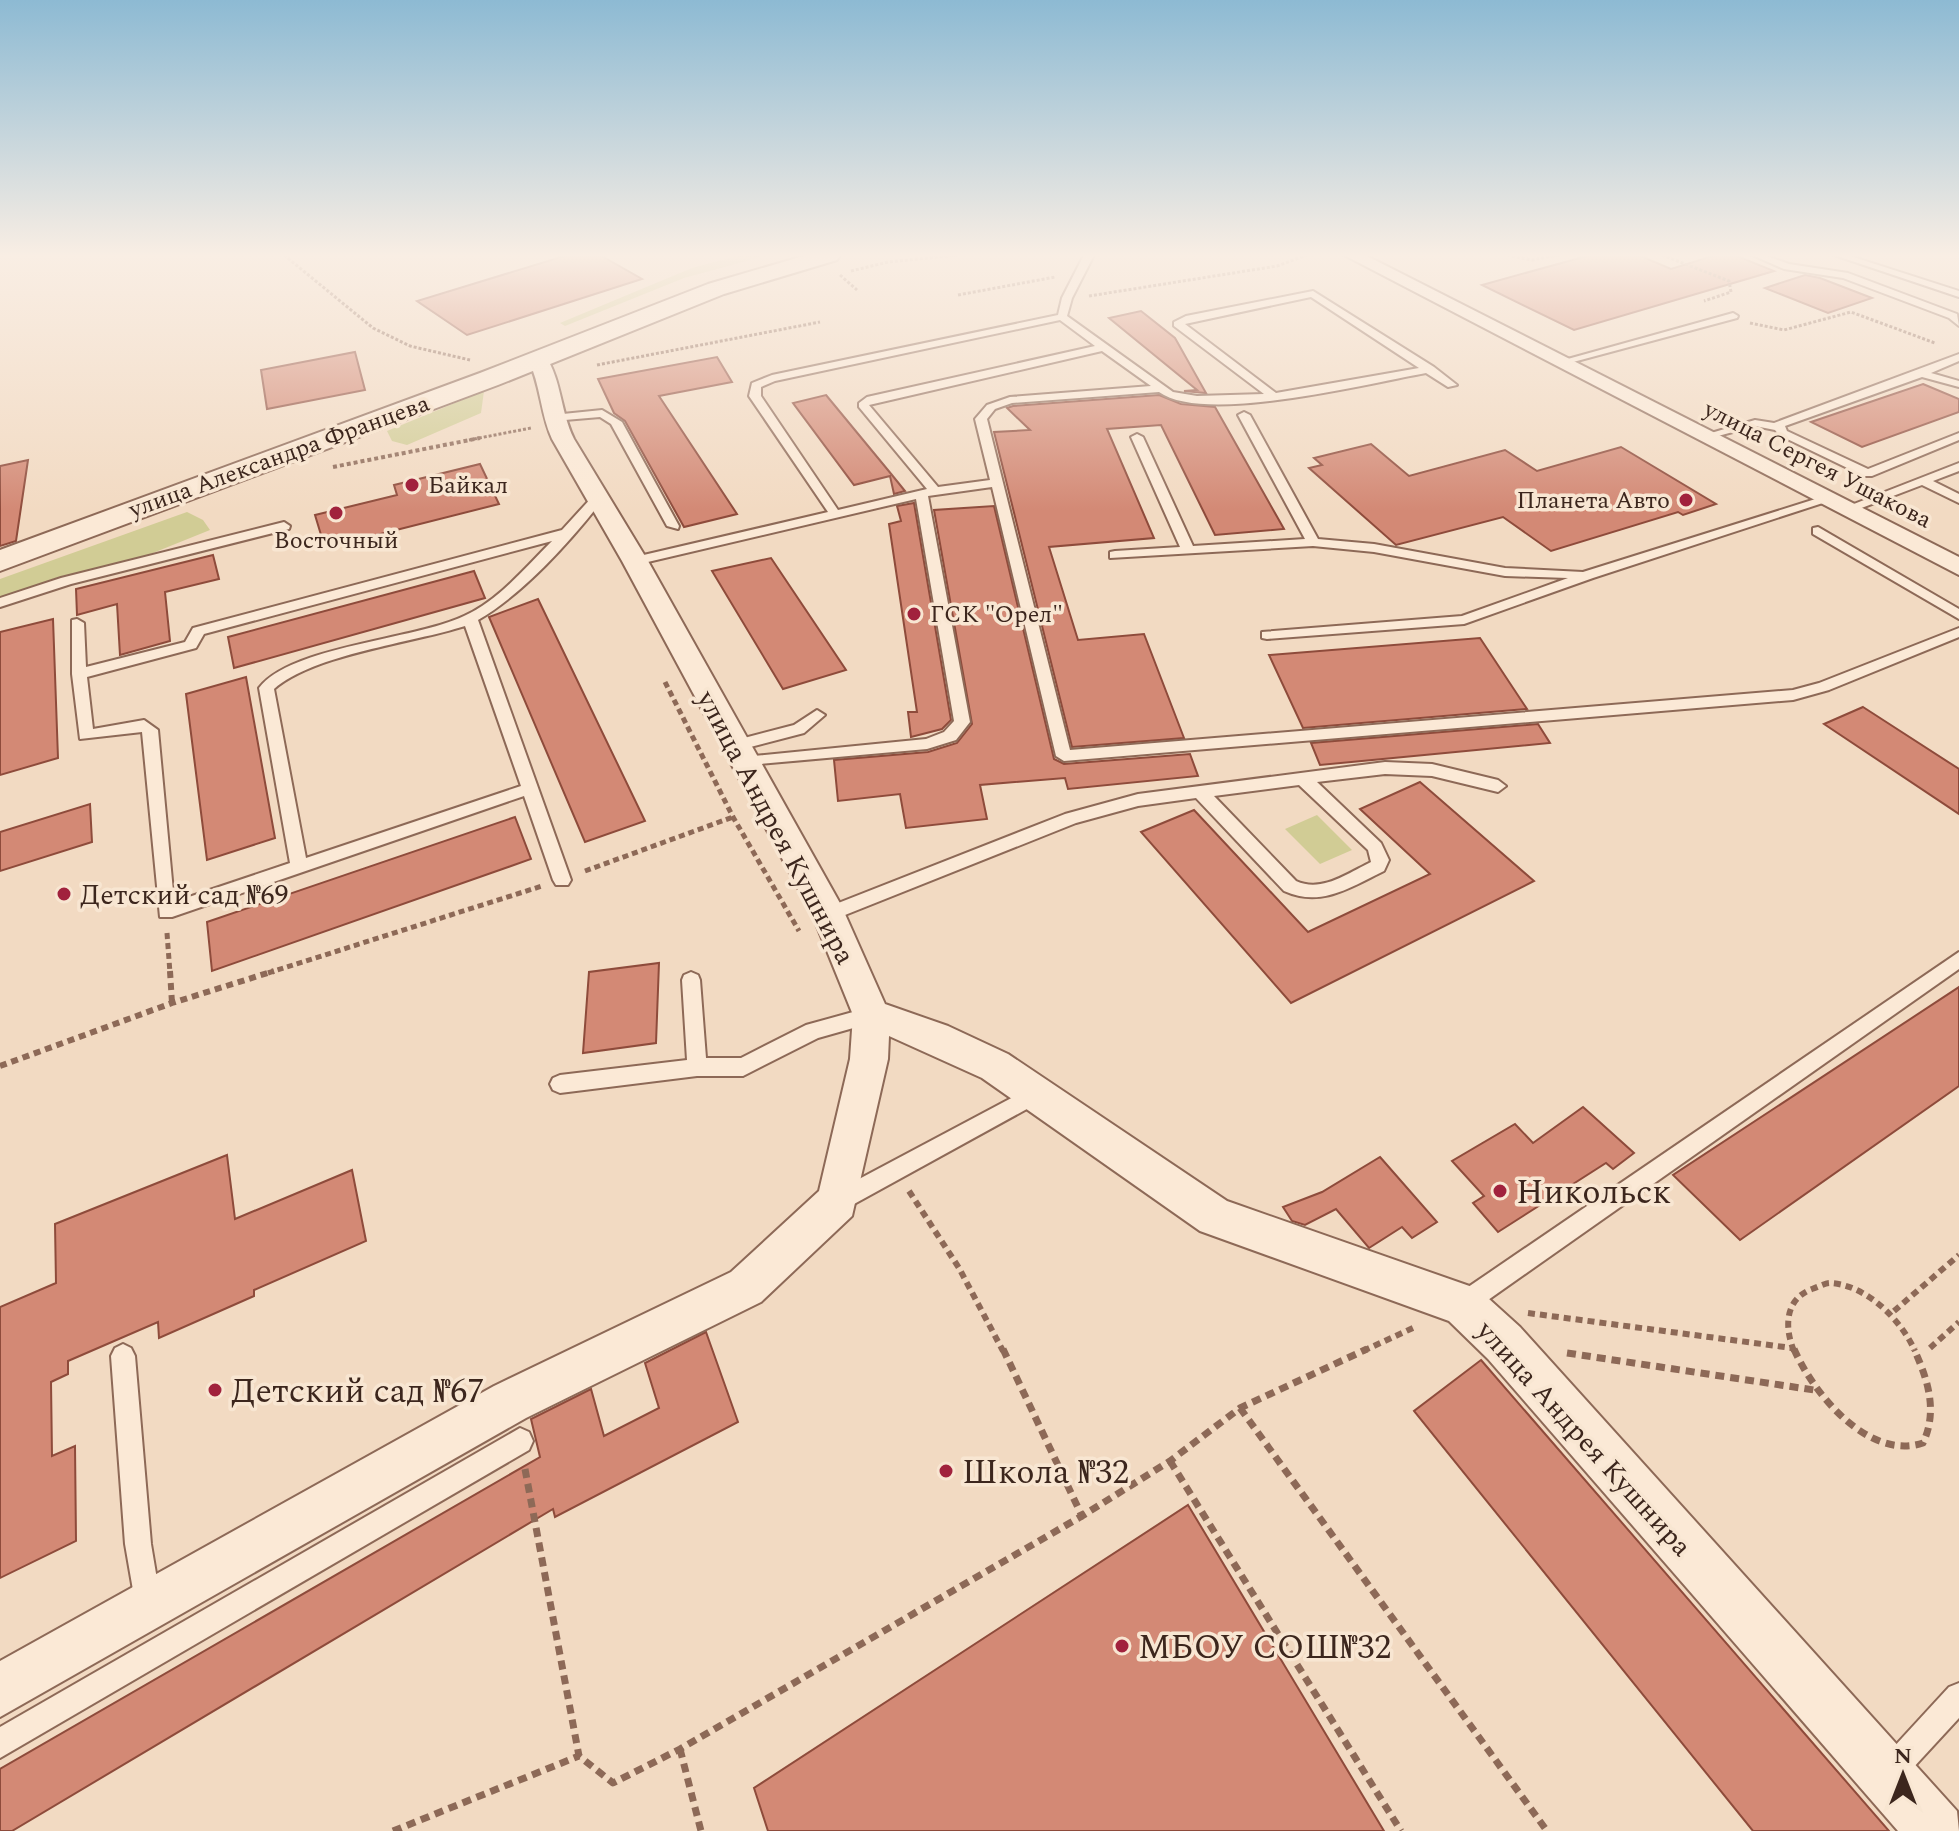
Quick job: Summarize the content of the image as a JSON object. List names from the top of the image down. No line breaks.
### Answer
{"streets":{"street":["улица Александра Францева","улица Сергея Ушакова","улица Андрея Кушнира"]},"crossings":[["улица Александра Францева","улица Андрея Кушнира"]],"places":["Байкал","Планета Авто","Восточный","ГСК \"Орел\"","Детский сад №69","Никольск","Детский сад №67","Школа №32","МБОУ СОШ№32"],"north":"top"}
